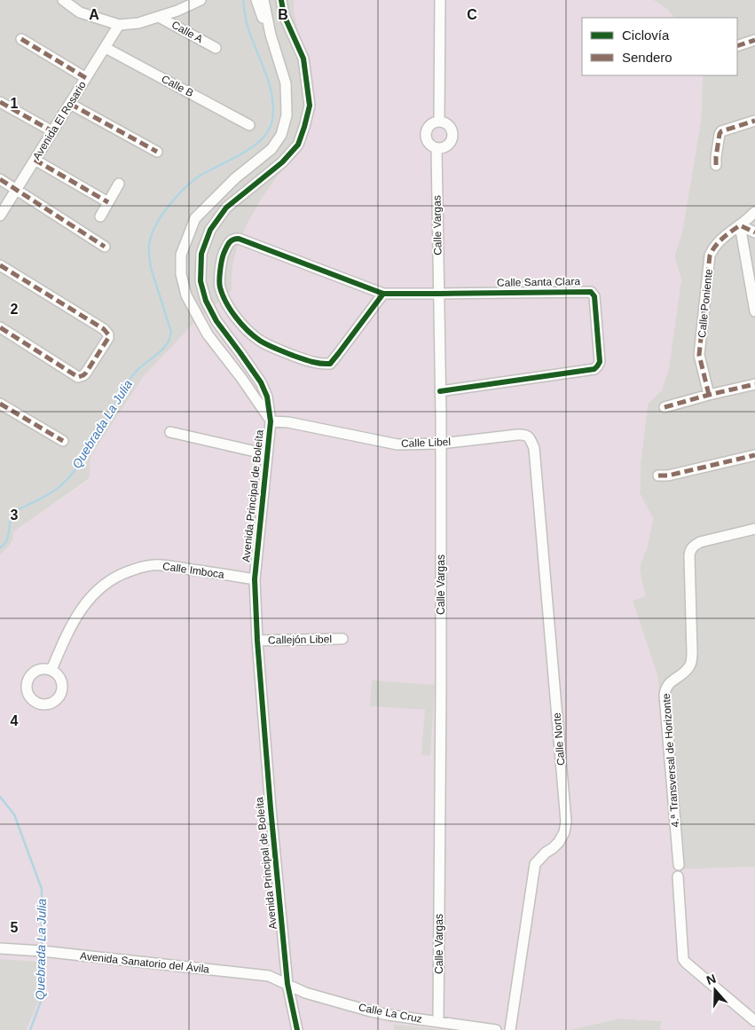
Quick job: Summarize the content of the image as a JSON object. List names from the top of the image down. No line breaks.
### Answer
{"streets":{"street":["Calle A","Calle B","Avenida El Rosario","Calle Vargas","Calle Santa Clara","Calle Poniente","Calle Libel","Avenida Principal de Boleíta","Calle Imboca","Callejón Libel","Calle Norte","4.ª Transversal de Horizonte","Avenida Sanatorio del Ávila","Calle La Cruz"]},"crossings":[["Calle B","Avenida El Rosario"],["Calle Vargas","Calle Santa Clara"],["Calle Vargas","Calle Libel"],["Calle Vargas","Calle La Cruz"],["Calle Libel","Avenida Principal de Boleíta"],["Calle Libel","Calle Norte"],["Avenida Principal de Boleíta","Calle Imboca"],["Avenida Principal de Boleíta","Callejón Libel"],["Avenida Principal de Boleíta","Avenida Sanatorio del Ávila"],["Avenida Principal de Boleíta","Calle La Cruz"],["Avenida Sanatorio del Ávila","Calle La Cruz"]],"water":["Quebrada La Julia"],"legend":["Ciclovía","Sendero"],"north":"top","grid":{"columns":["A","B","C"],"rows":["1","2","3","4","5"]}}
